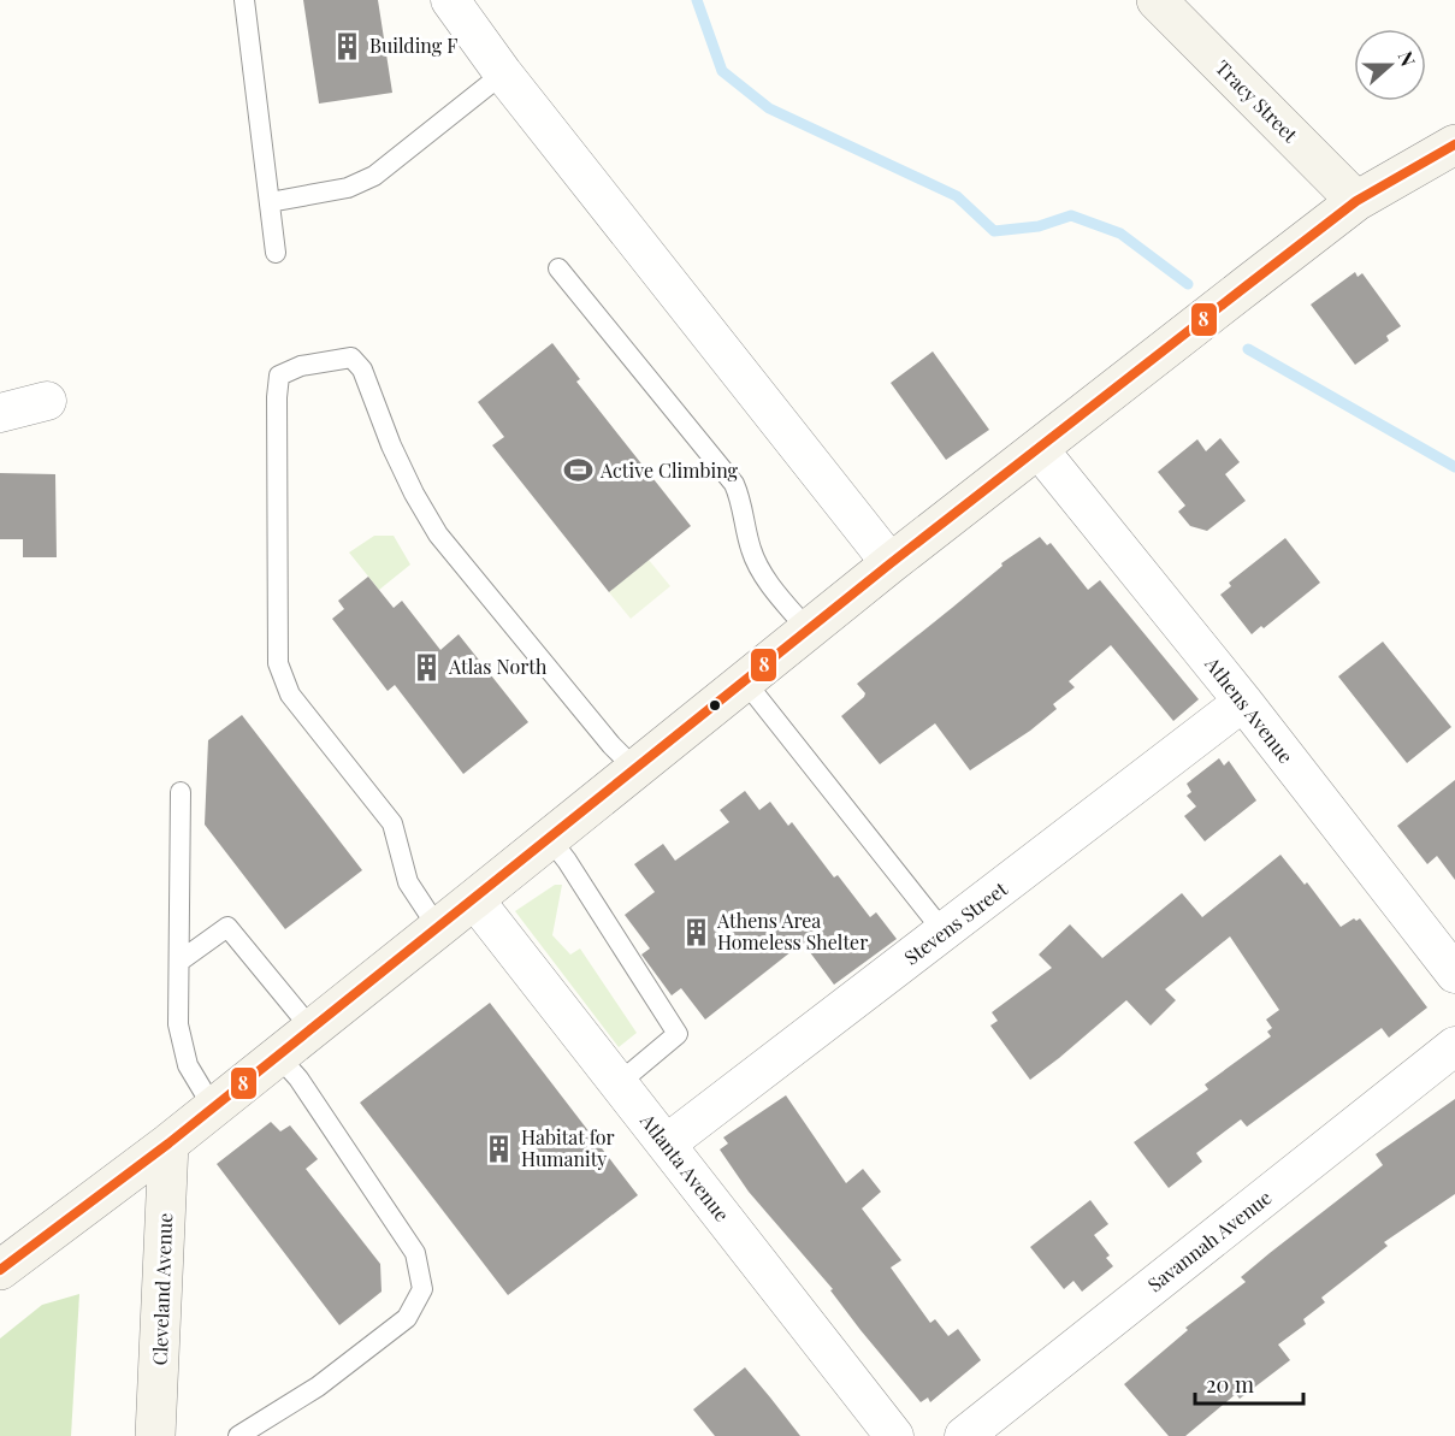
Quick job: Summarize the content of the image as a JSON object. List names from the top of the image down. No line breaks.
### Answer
{"streets":{"street":["Tracy Street","Athens Avenue","Stevens Street","Atlanta Avenue","Savannah Avenue","Cleveland Avenue"]},"crossings":[["Athens Avenue","Stevens Street"],["Stevens Street","Atlanta Avenue"]],"places":{"building":["Building F","Atlas North","Athens Area Homeless Shelter","Habitat for Humanity"],"sports":["Active Climbing"]},"lines":["transit line 8"],"scale_bar":"20 m","north":"right"}
